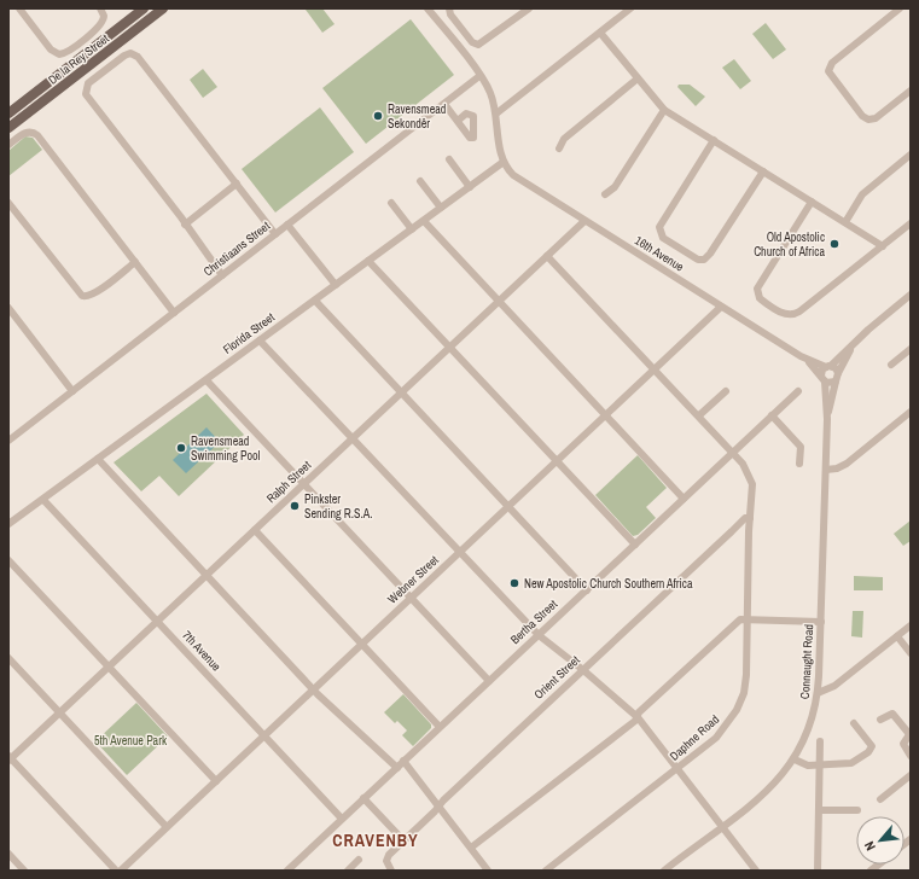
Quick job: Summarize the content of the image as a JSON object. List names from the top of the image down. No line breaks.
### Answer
{"streets":{"main road":["De la Rey Street"],"street":["Christiaans Street","16th Avenue","Florida Street","Ralph Street","Webner Street","Bertha Street","7th Avenue","Connaught Road","Orient Street","Daphne Road"]},"crossings":[["16th Avenue","Florida Street"],["16th Avenue","Ralph Street"],["16th Avenue","Webner Street"],["16th Avenue","Connaught Road"],["Florida Street","7th Avenue"],["Ralph Street","7th Avenue"],["Ralph Street","Daphne Road"],["Webner Street","7th Avenue"],["Webner Street","Daphne Road"],["Bertha Street","7th Avenue"],["Bertha Street","Daphne Road"],["Orient Street","Daphne Road"]],"districts":["CRAVENBY"],"parks":["5th Avenue Park"],"places":["Ravensmead Sekondêr","Old Apostolic Church of Africa","Ravensmead Swimming Pool","Pinkster Sending R.S.A.","New Apostolic Church Southern Africa"],"north":"bottom left"}
